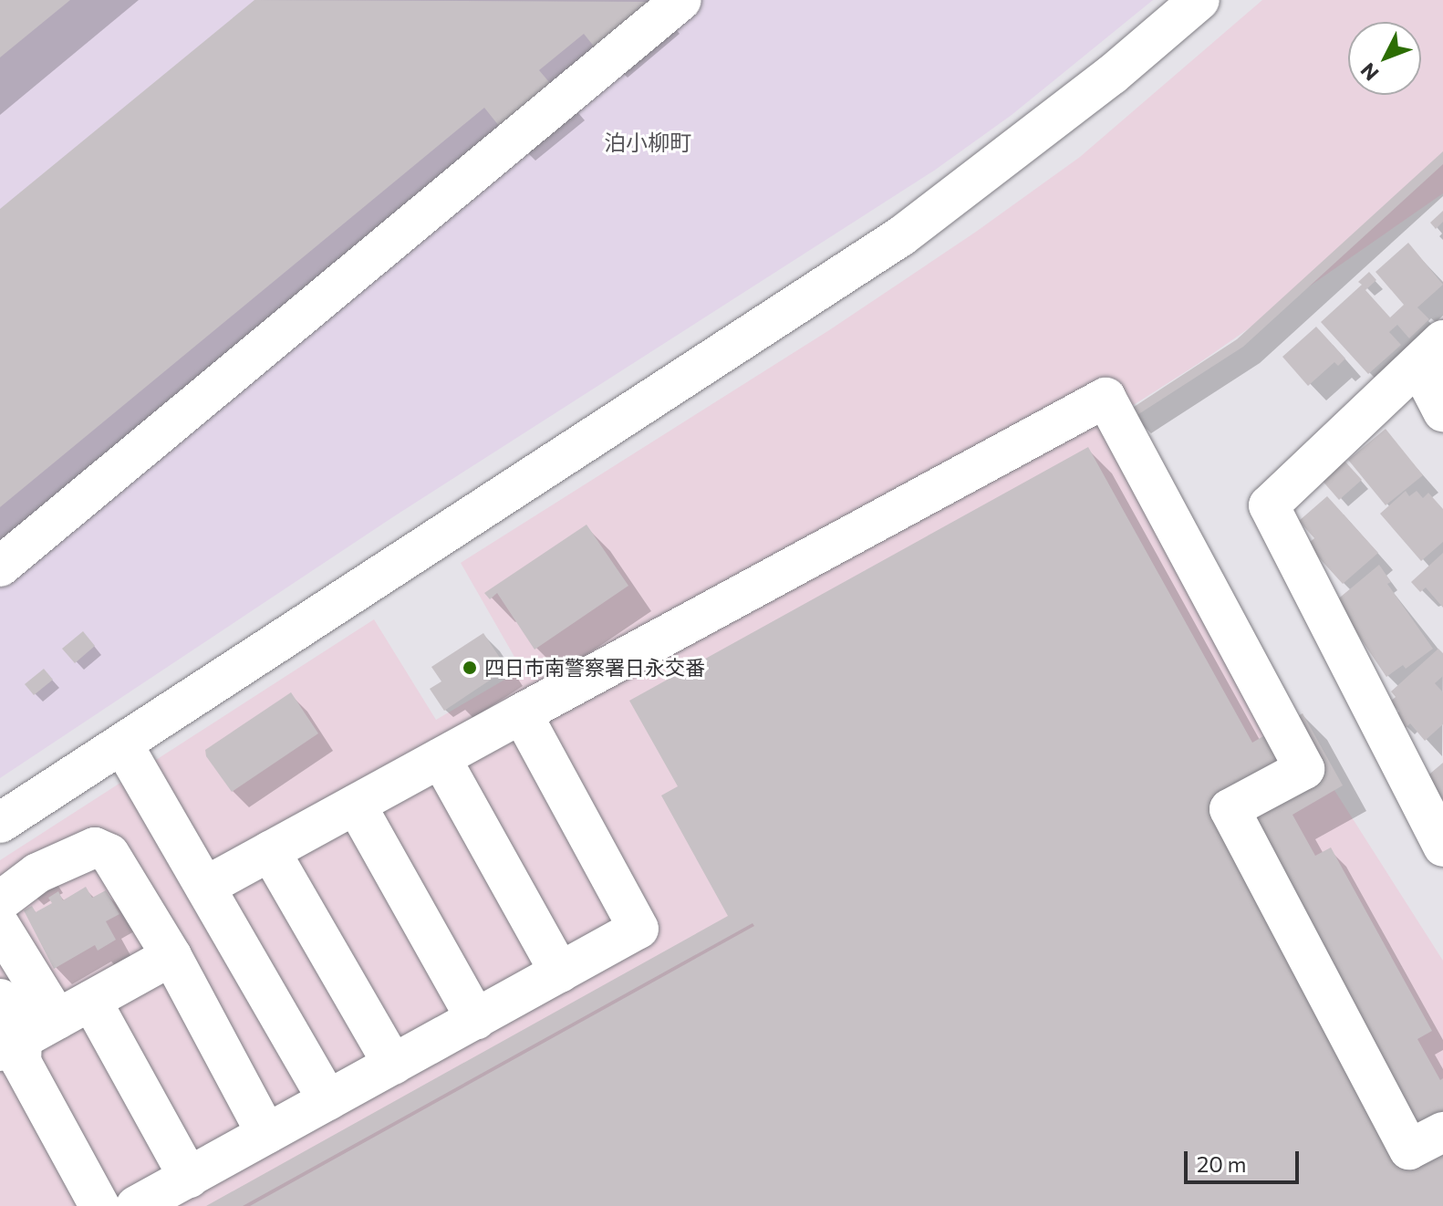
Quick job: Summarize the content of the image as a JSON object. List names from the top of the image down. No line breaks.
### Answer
{"districts":["泊小柳町"],"places":["四日市南警察署日永交番"],"scale_bar":"20 m","north":"bottom left"}
